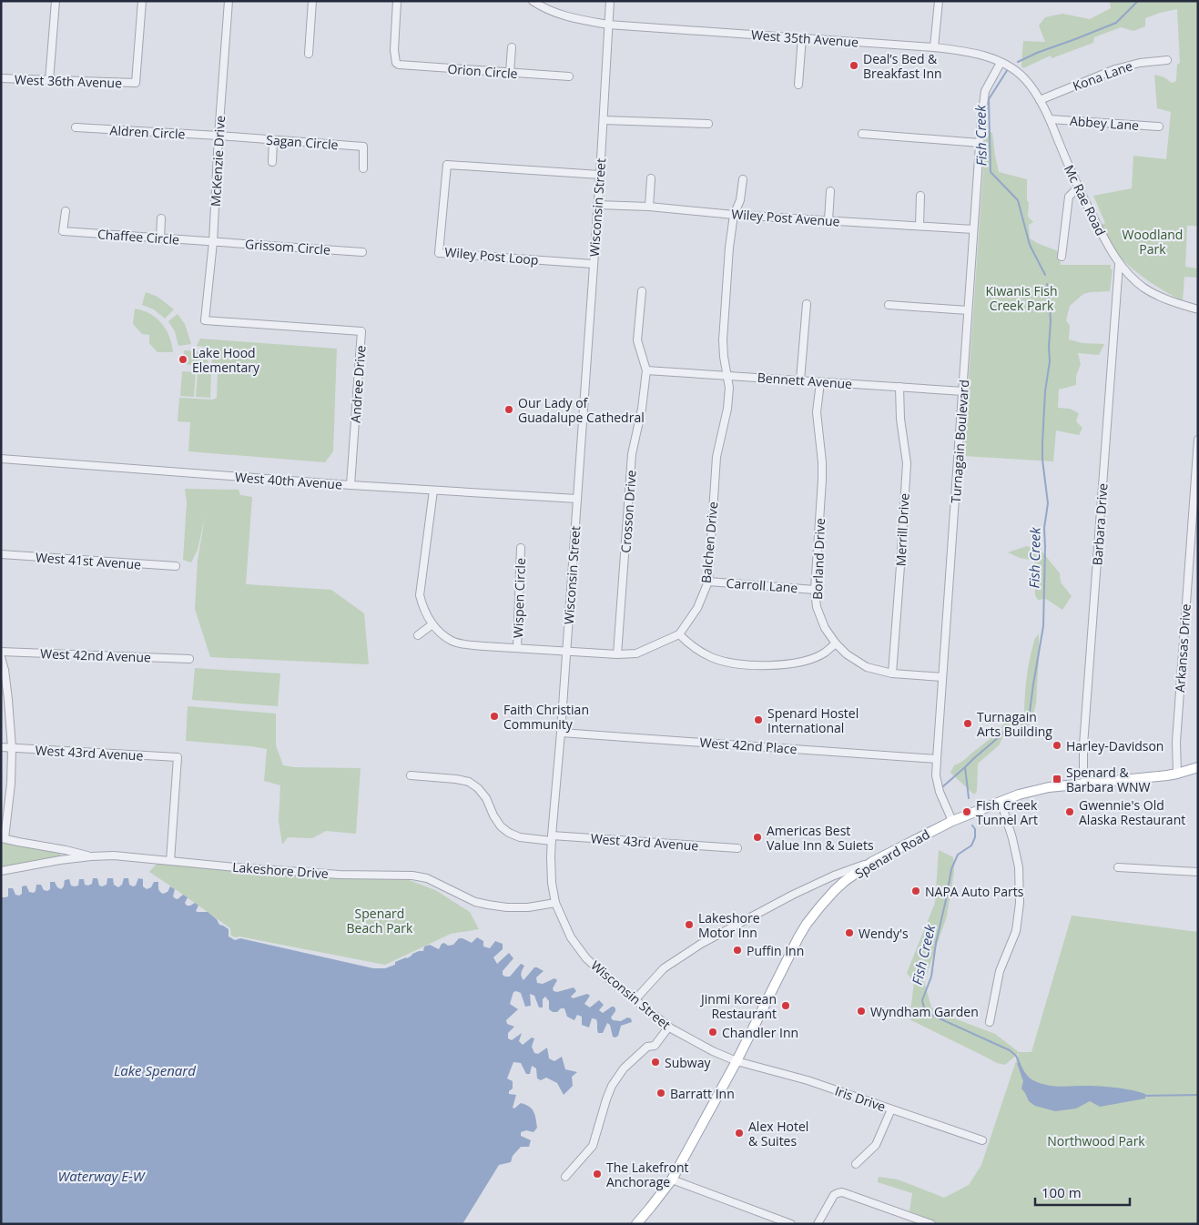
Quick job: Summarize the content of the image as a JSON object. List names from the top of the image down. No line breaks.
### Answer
{"streets":{"main road":["Spenard Road"],"street":["West 35th Avenue","Orion Circle","Kona Lane","West 36th Avenue","Abbey Lane","Aldren Circle","Sagan Circle","McKenzie Drive","Mc Rae Road","Wisconsin Street","Wiley Post Avenue","Chaffee Circle","Grissom Circle","Wiley Post Loop","Bennett Avenue","Andree Drive","Turnagain Boulevard","West 40th Avenue","Crosson Drive","Barbara Drive","Merrill Drive","Balchen Drive","Borland Drive","West 41st Avenue","Carroll Lane","Wispen Circle","Arkansas Drive","West 42nd Avenue","West 42nd Place","West 43rd Avenue","Lakeshore Drive","Iris Drive"]},"crossings":[["West 35th Avenue","Mc Rae Road"],["West 35th Avenue","Wisconsin Street"],["West 35th Avenue","Turnagain Boulevard"],["Kona Lane","Mc Rae Road"],["Abbey Lane","Mc Rae Road"],["Aldren Circle","Sagan Circle"],["Aldren Circle","McKenzie Drive"],["Sagan Circle","McKenzie Drive"],["McKenzie Drive","Chaffee Circle"],["McKenzie Drive","Grissom Circle"],["McKenzie Drive","Andree Drive"],["Mc Rae Road","Turnagain Boulevard"],["Mc Rae Road","Barbara Drive"],["Wisconsin Street","Wiley Post Avenue"],["Wisconsin Street","Wiley Post Loop"],["Wisconsin Street","West 40th Avenue"],["Wisconsin Street","West 42nd Place"],["Wisconsin Street","West 43rd Avenue"],["Wisconsin Street","Spenard Road"],["Wisconsin Street","Lakeshore Drive"],["Wisconsin Street","Iris Drive"],["Wiley Post Avenue","Turnagain Boulevard"],["Wiley Post Avenue","Balchen Drive"],["Chaffee Circle","Grissom Circle"],["Bennett Avenue","Turnagain Boulevard"],["Bennett Avenue","Crosson Drive"],["Bennett Avenue","Merrill Drive"],["Bennett Avenue","Balchen Drive"],["Bennett Avenue","Borland Drive"],["Andree Drive","West 40th Avenue"],["Turnagain Boulevard","Borland Drive"],["Turnagain Boulevard","West 42nd Place"],["Turnagain Boulevard","Spenard Road"],["Barbara Drive","Spenard Road"],["Merrill Drive","Borland Drive"],["Balchen Drive","Carroll Lane"],["Borland Drive","Carroll Lane"],["Arkansas Drive","Spenard Road"],["West 43rd Avenue","Lakeshore Drive"],["Spenard Road","Iris Drive"]],"water":["Fish Creek","Lake Spenard","Waterway E-W"],"parks":["Woodland Park","Kiwanis Fish Creek Park","Spenard Beach Park","Northwood Park"],"places":{"other":["Deal’s Bed & Breakfast Inn","Lake Hood Elementary","Our Lady of Guadalupe Cathedral","Faith Christian Community","Spenard Hostel International","Turnagain Arts Building","Harley-Davidson","Fish Creek Tunnel Art","Gwennie's Old Alaska Restaurant","Americas Best Value Inn & Suiets","NAPA Auto Parts","Lakeshore Motor Inn","Wendy's","Puffin Inn","Jinmi Korean Restaurant","Wyndham Garden","Chandler Inn","Subway","Barratt Inn","Alex Hotel & Suites","The Lakefront Anchorage"],"transit":["Spenard & Barbara WNW"]},"scale_bar":"100 m"}
